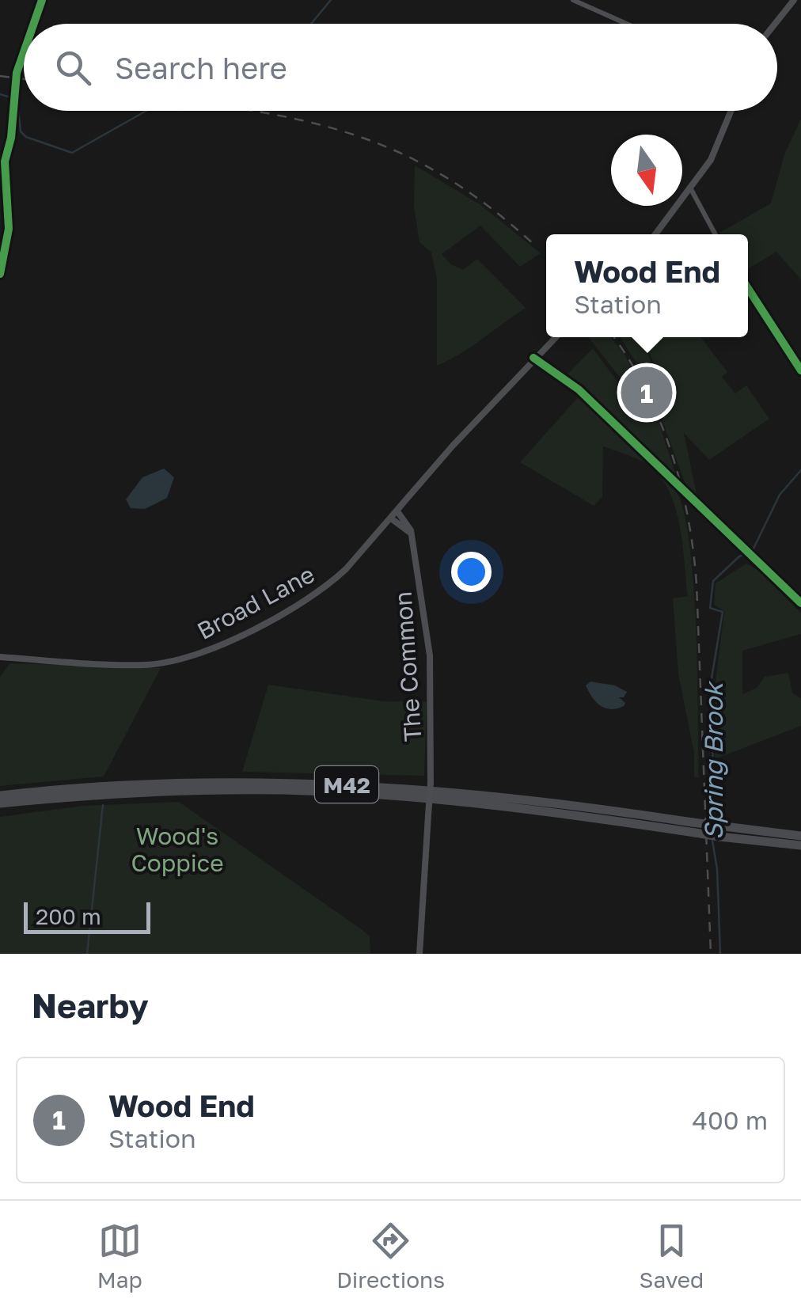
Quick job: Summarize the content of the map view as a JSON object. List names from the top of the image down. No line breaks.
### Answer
{"streets":{"highway":["M42"],"main road":["Broad Lane","The Common"]},"crossings":[["Broad Lane","The Common"]],"water":["Spring Brook"],"parks":["Wood's Coppice"],"scale_bar":"200 m","north":"bottom","page":{"search":"Search here","popup":["Wood End","Station"],"pins":"1","scale":"200 m","heading":"Nearby","list":[{"mark":"1","name":"Wood End","note":"Station","value":"400 m"}],"nav":["Map","Directions","Saved"]}}
